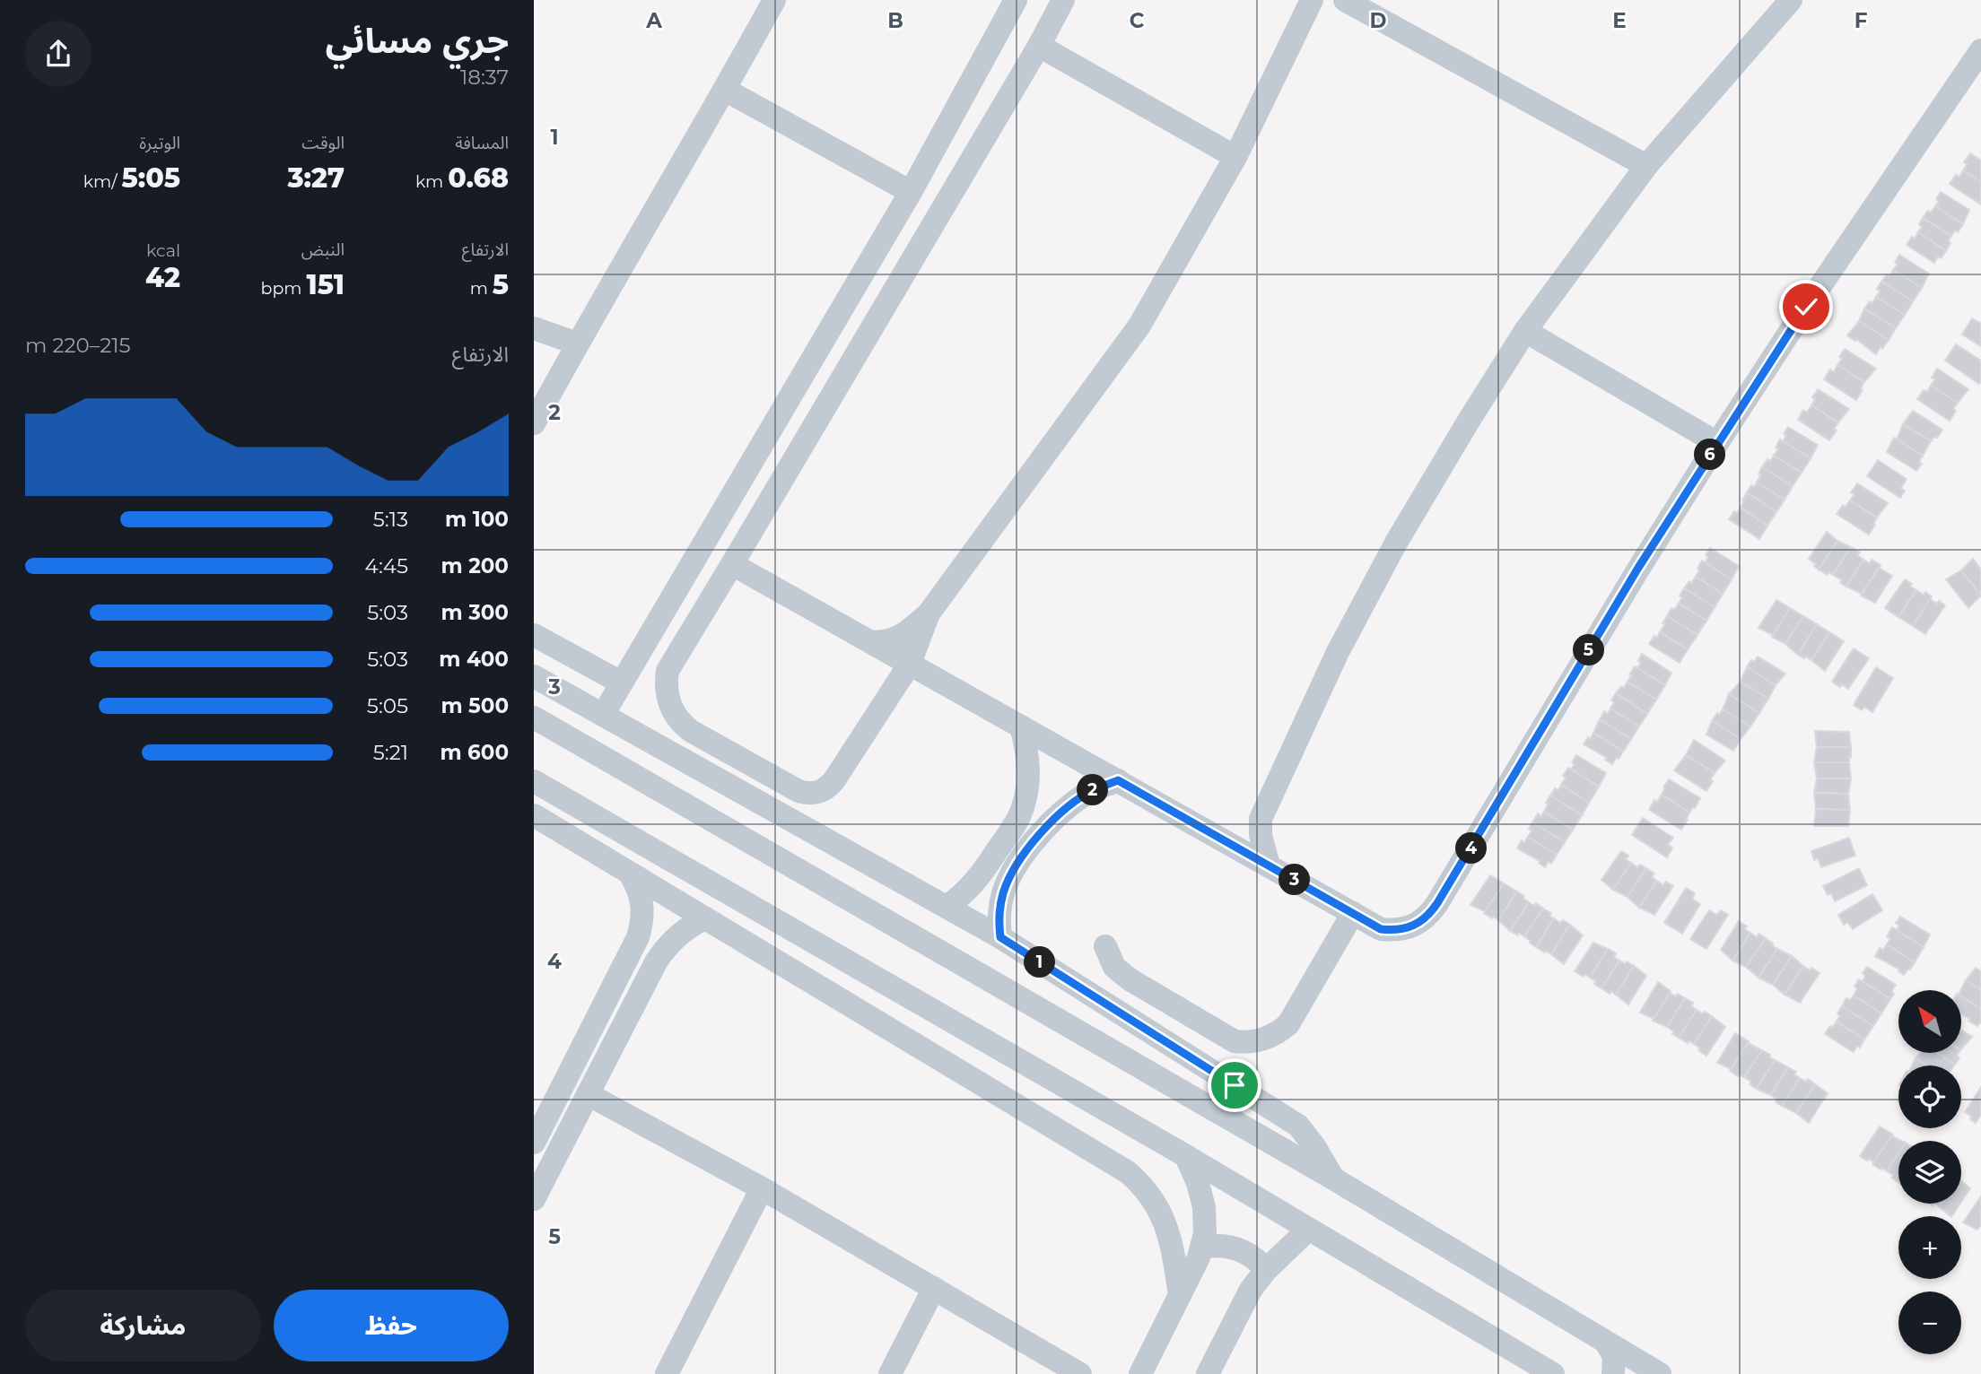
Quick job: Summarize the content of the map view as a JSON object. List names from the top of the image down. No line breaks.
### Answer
{"north":"top left","page":{"heading":["جري مسائي","18:37"],"stats":[["المسافة","0.68 km"],["الوقت","3:27"],["الوتيرة","5:05 /km"],["الارتفاع","5 m"],["النبض","151 bpm"],["kcal","42"]],"chart":["الارتفاع","215–220 m"],"pins":["6","5","2","4","3","1"],"list":[{"name":"100 m","note":"5:13"},{"name":"200 m","note":"4:45"},{"name":"300 m","note":"5:03"},{"name":"400 m","note":"5:03"},{"name":"500 m","note":"5:05"},{"name":"600 m","note":"5:21"}],"map_buttons":["+","−"],"buttons":["حفظ","مشاركة"]},"grid":{"columns":["A","B","C","D","E","F"],"rows":["1","2","3","4","5"]}}
